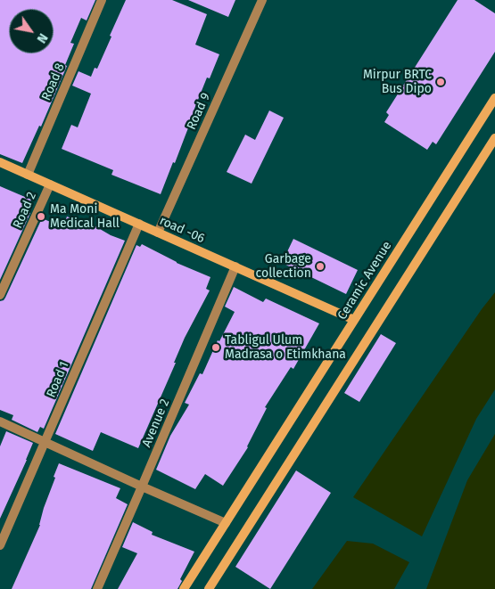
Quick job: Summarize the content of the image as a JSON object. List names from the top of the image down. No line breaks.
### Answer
{"streets":{"main road":["road -06","Ceramic Avenue"],"street":["Road 8","Road 9","Road 2","Road 1","Avenue 2"]},"crossings":[["Road 8","road -06"],["Road 9","road -06"],["Road 2","road -06"],["road -06","Ceramic Avenue"],["road -06","Road 1"],["road -06","Avenue 2"]],"places":["Mirpur BRTC Bus Dipo","Ma Moni Medical Hall","Garbage collection","Tabligul Ulum Madrasa o Etimkhana"],"north":"bottom right"}
